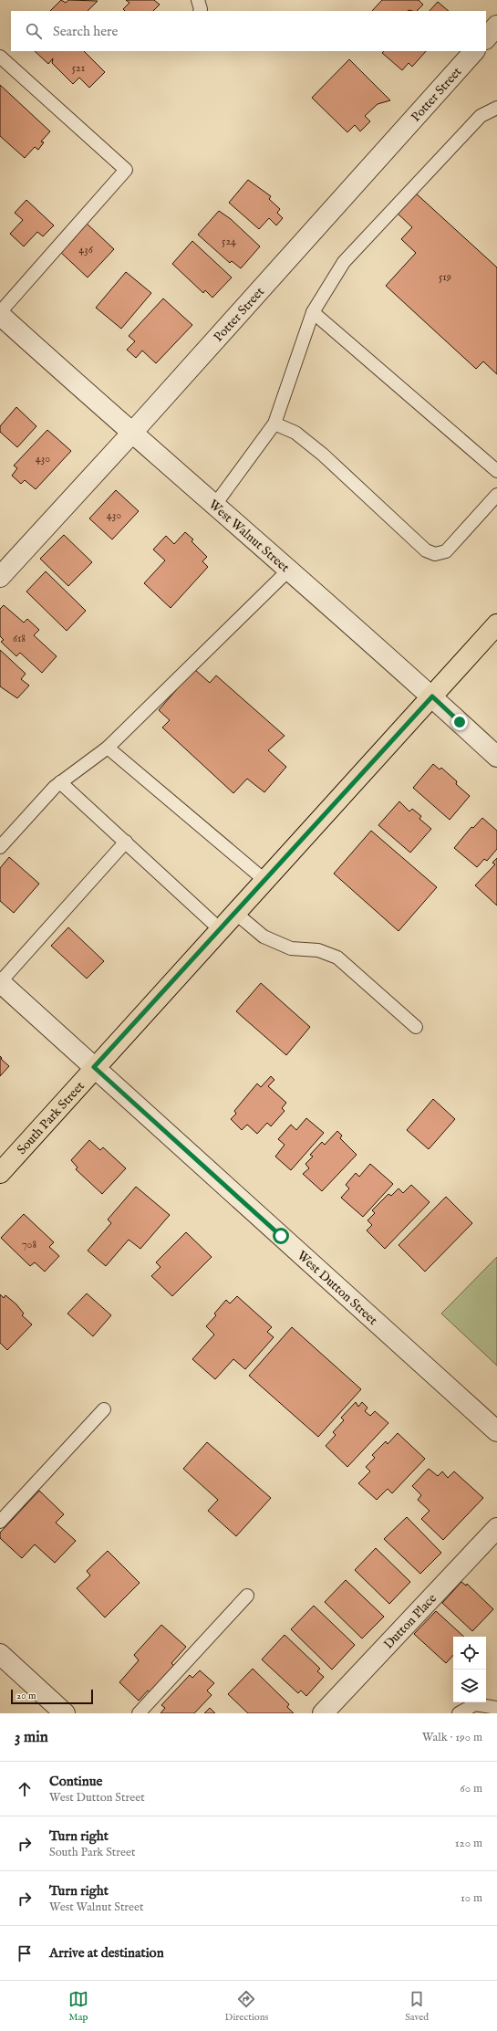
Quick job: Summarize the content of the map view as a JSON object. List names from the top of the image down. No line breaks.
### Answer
{"streets":{"main road":["South Park Street"],"street":["Potter Street","West Walnut Street","West Dutton Street","Dutton Place"]},"crossings":[["Potter Street","West Walnut Street"],["West Walnut Street","South Park Street"],["South Park Street","West Dutton Street"]],"house_numbers":["521","524","436","519","430","430","618","708"],"scale_bar":"20 m","page":{"search":"Search here","scale":"20 m","heading":["3 min","Walk · 190 m"],"list":[["Continue","West Dutton Street","60 m"],["Turn right","South Park Street","120 m"],["Turn right","West Walnut Street","10 m"],"Arrive at destination"],"nav":["Map","Directions","Saved"]}}
